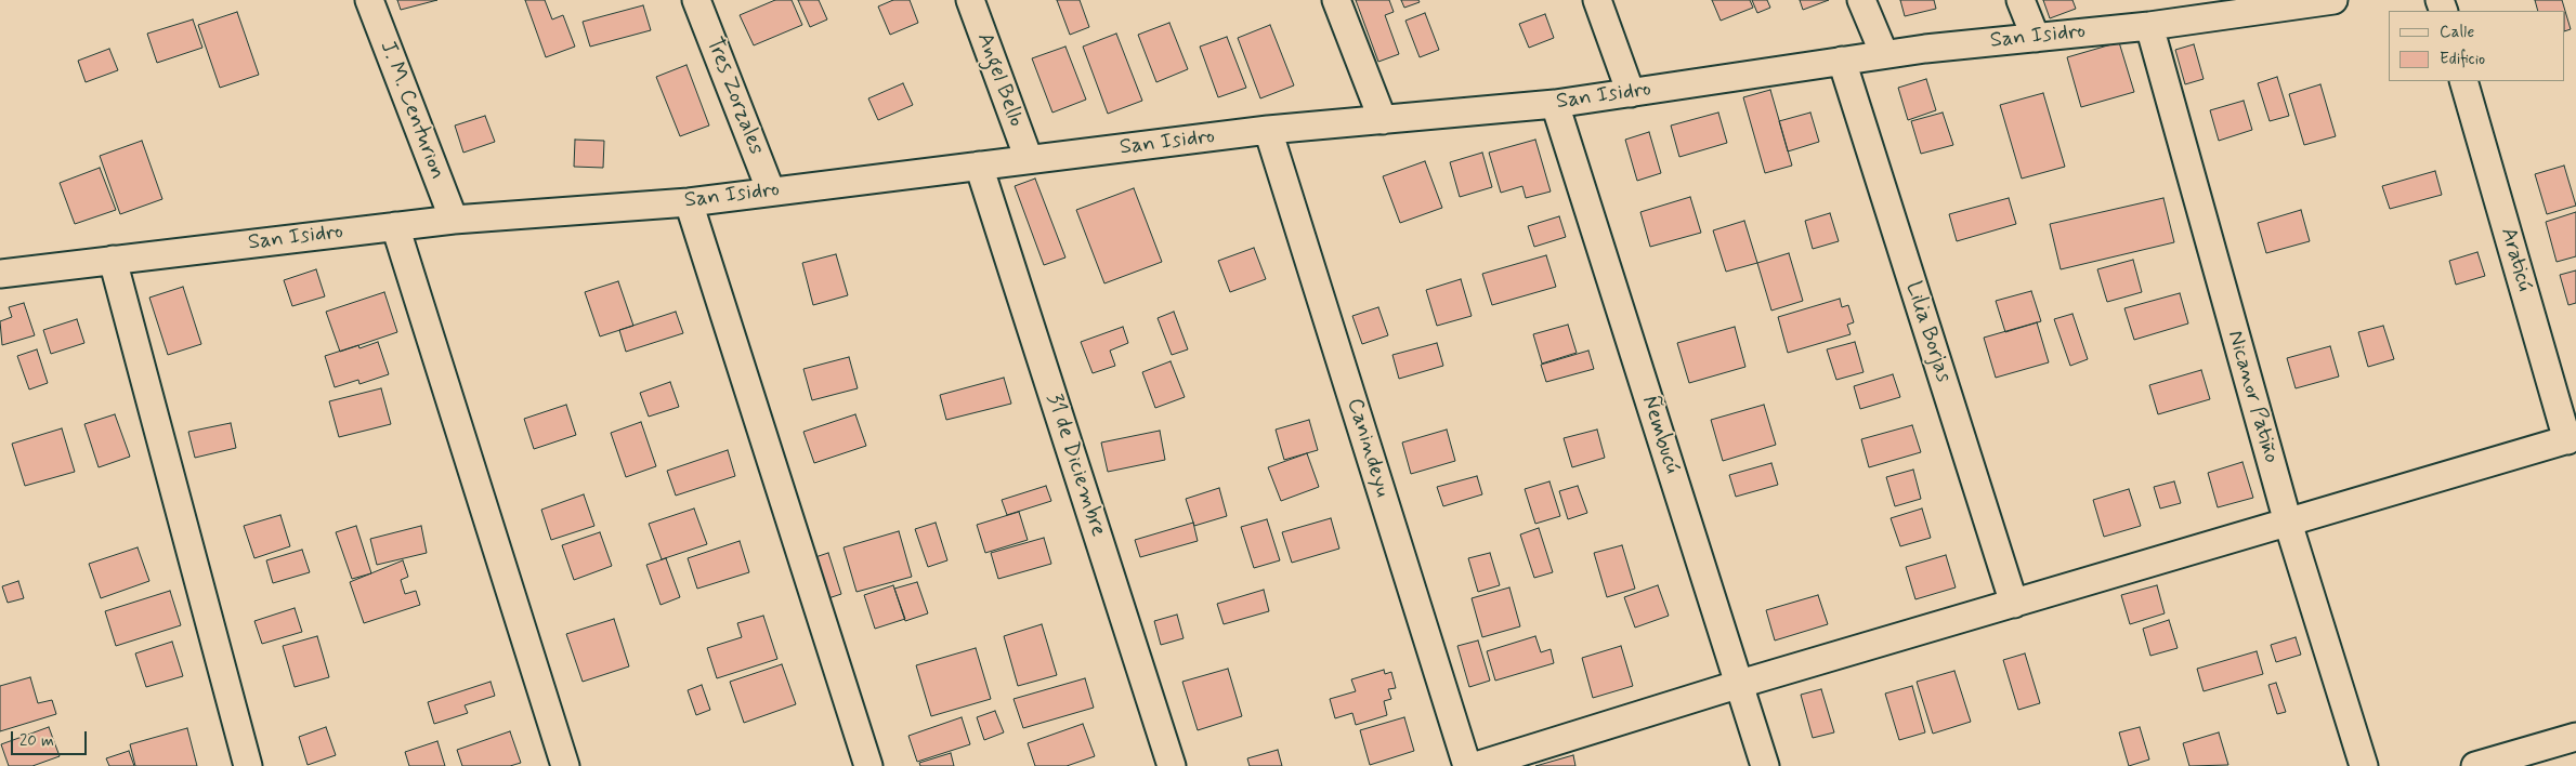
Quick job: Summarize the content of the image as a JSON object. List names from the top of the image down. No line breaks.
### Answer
{"streets":{"street":["San Isidro","Angel Bello","Tres Zorzales","J. M. Centurion","Araticú","Lilia Borjas","Nicanor Patiño","Ñembucú","Canindeyu","31 de Diciembre"]},"crossings":[["San Isidro","Angel Bello"],["San Isidro","Tres Zorzales"],["San Isidro","J. M. Centurion"],["San Isidro","Lilia Borjas"],["San Isidro","Nicanor Patiño"],["San Isidro","Ñembucú"],["San Isidro","Canindeyu"],["San Isidro","31 de Diciembre"]],"legend":["Calle","Edificio"],"scale_bar":"20 m"}
